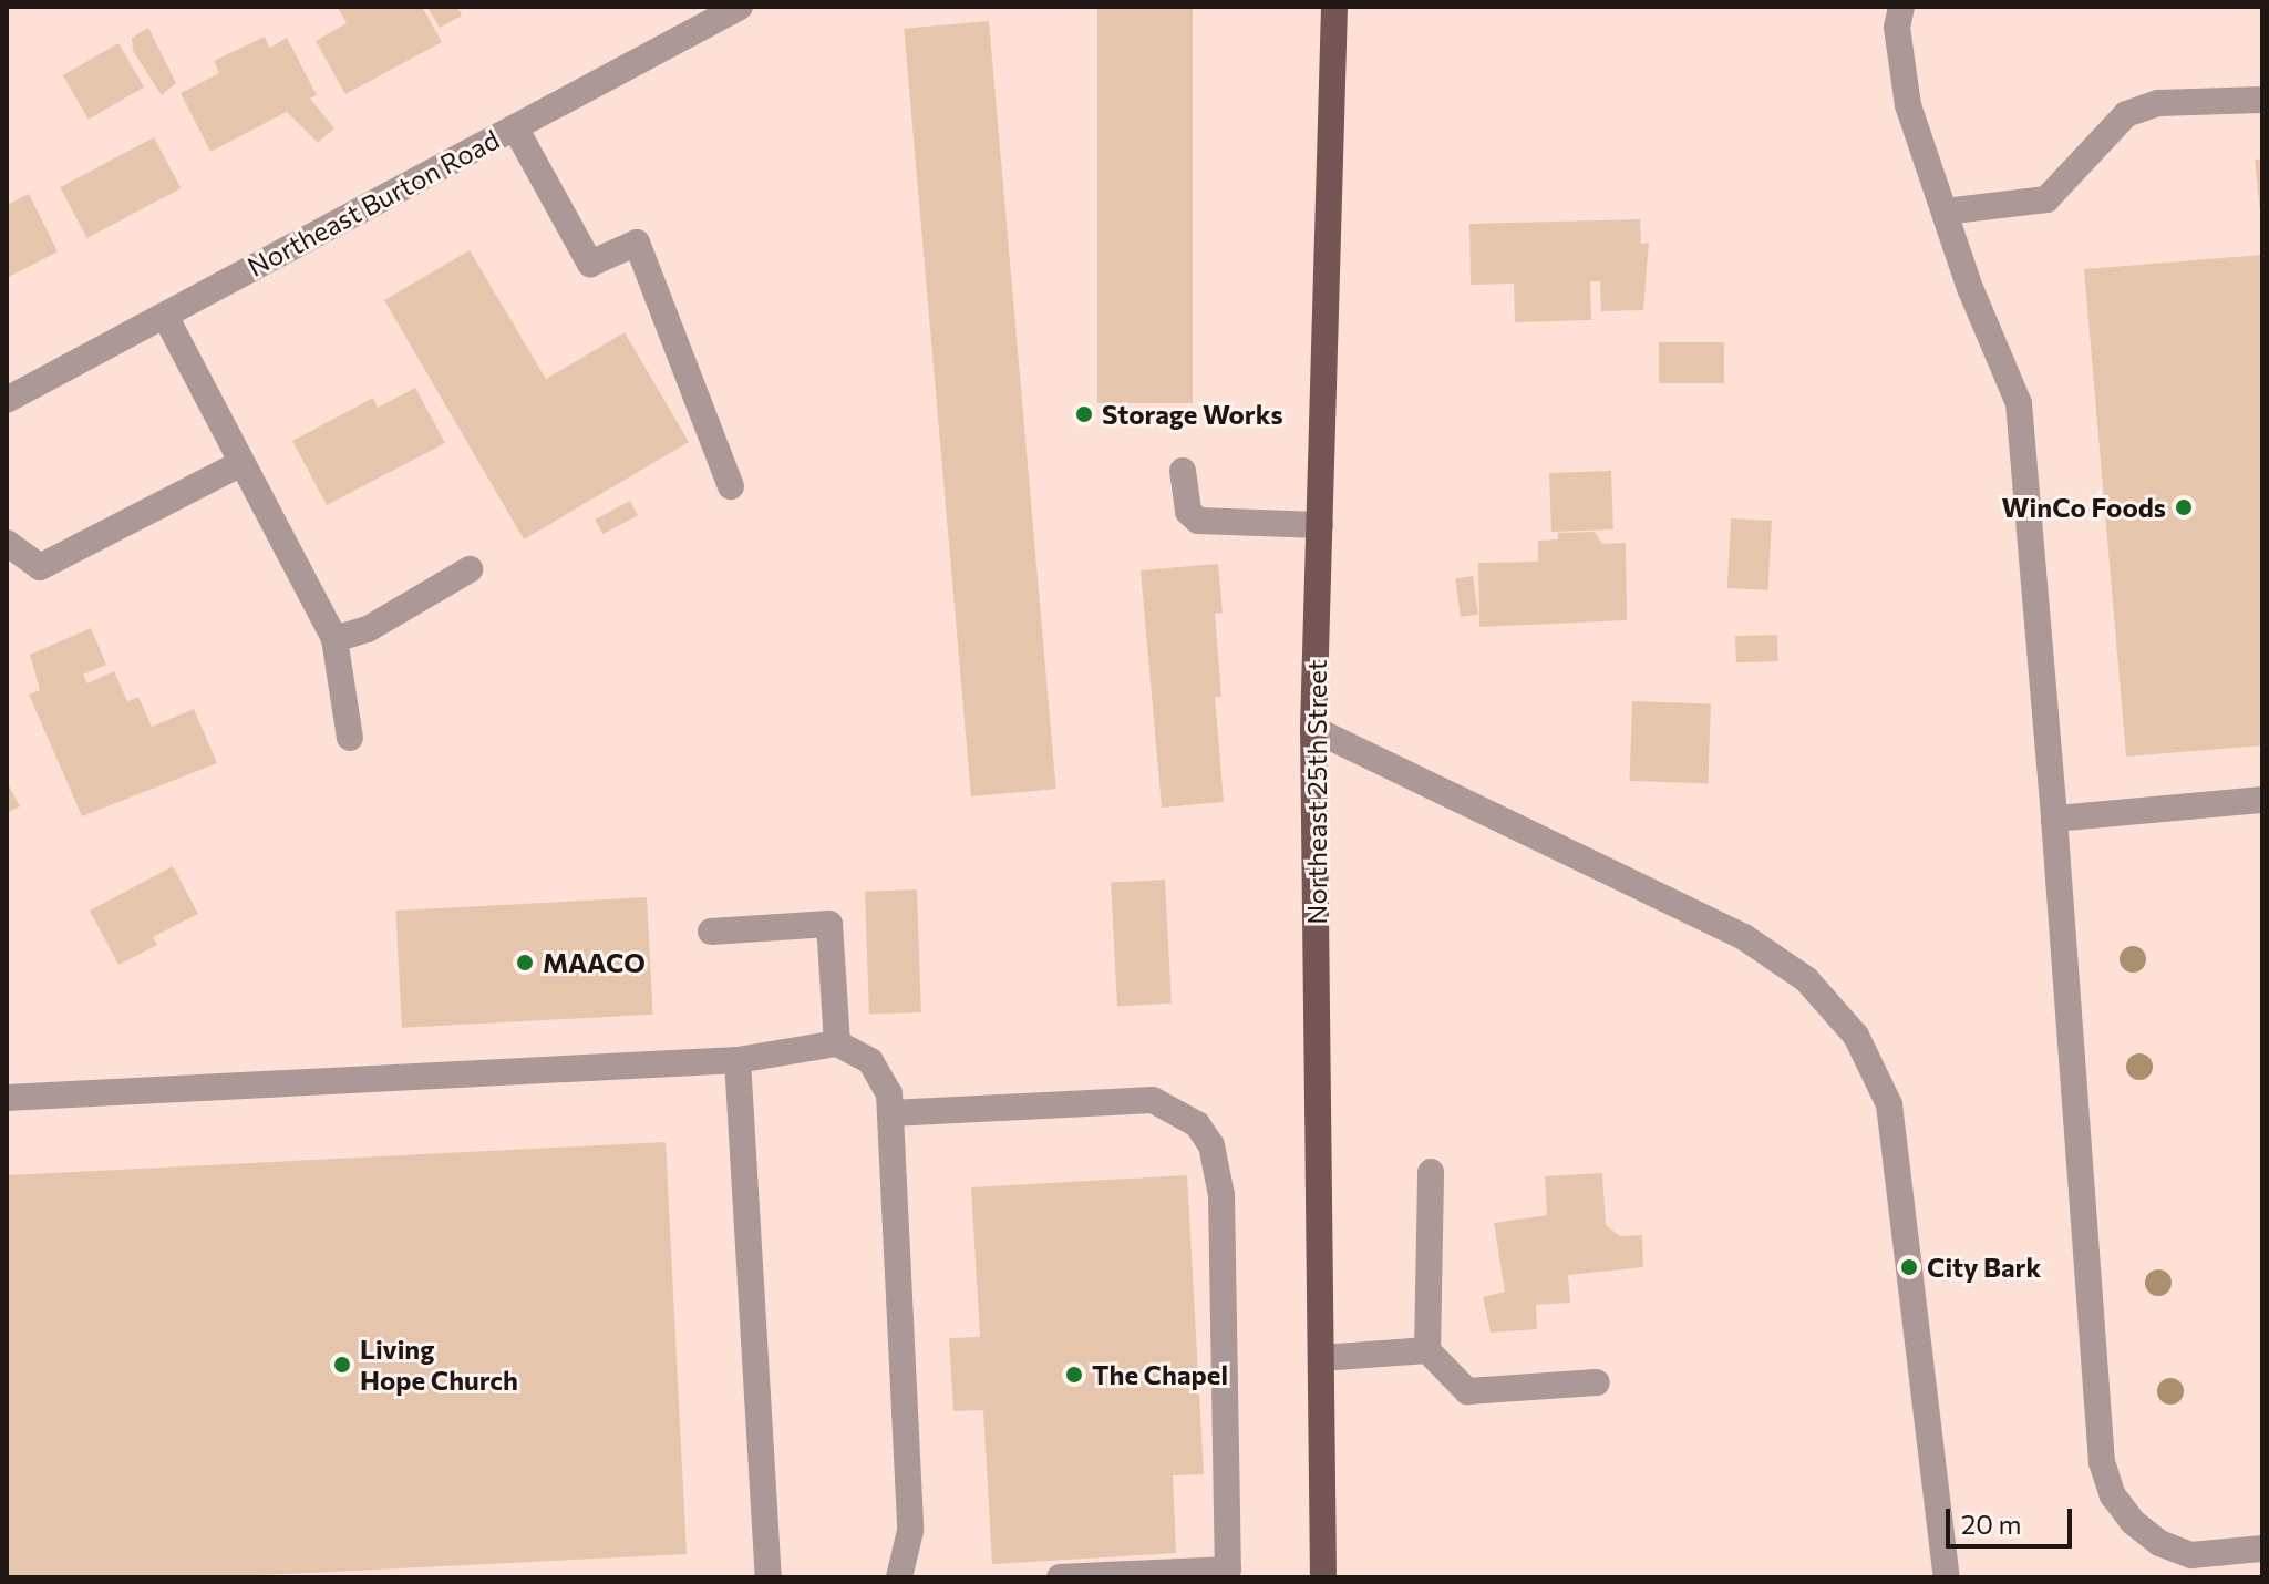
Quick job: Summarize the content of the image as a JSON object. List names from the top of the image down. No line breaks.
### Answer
{"streets":{"main road":["Northeast 25th Street"],"street":["Northeast Burton Road"]},"places":["Storage Works","WinCo Foods","MAACO","City Bark","Living Hope Church","The Chapel"],"scale_bar":"20 m"}
